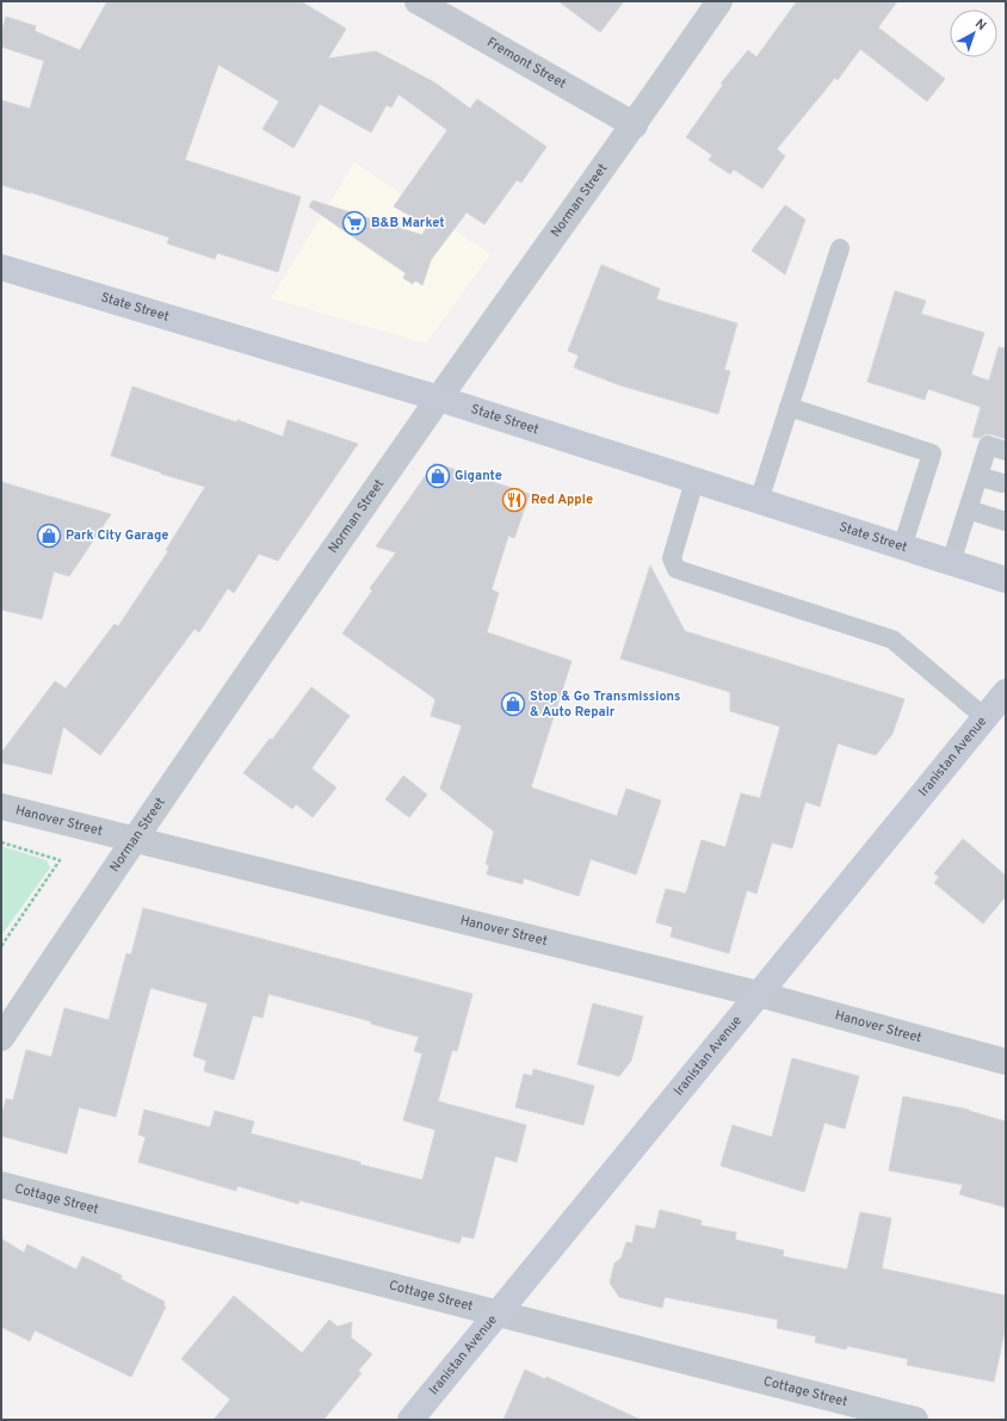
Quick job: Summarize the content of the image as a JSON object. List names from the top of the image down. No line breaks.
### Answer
{"streets":{"main road":["State Street","Iranistan Avenue"],"street":["Fremont Street","Norman Street","Hanover Street","Cottage Street"]},"crossings":[["Fremont Street","Norman Street"],["Norman Street","State Street"],["Norman Street","Hanover Street"],["Iranistan Avenue","Hanover Street"],["Iranistan Avenue","Cottage Street"]],"places":{"supermarket":["B&B Market"],"shop":["Gigante","Park City Garage","Stop & Go Transmissions & Auto Repair"],"restaurant":["Red Apple"]},"north":"top right"}
